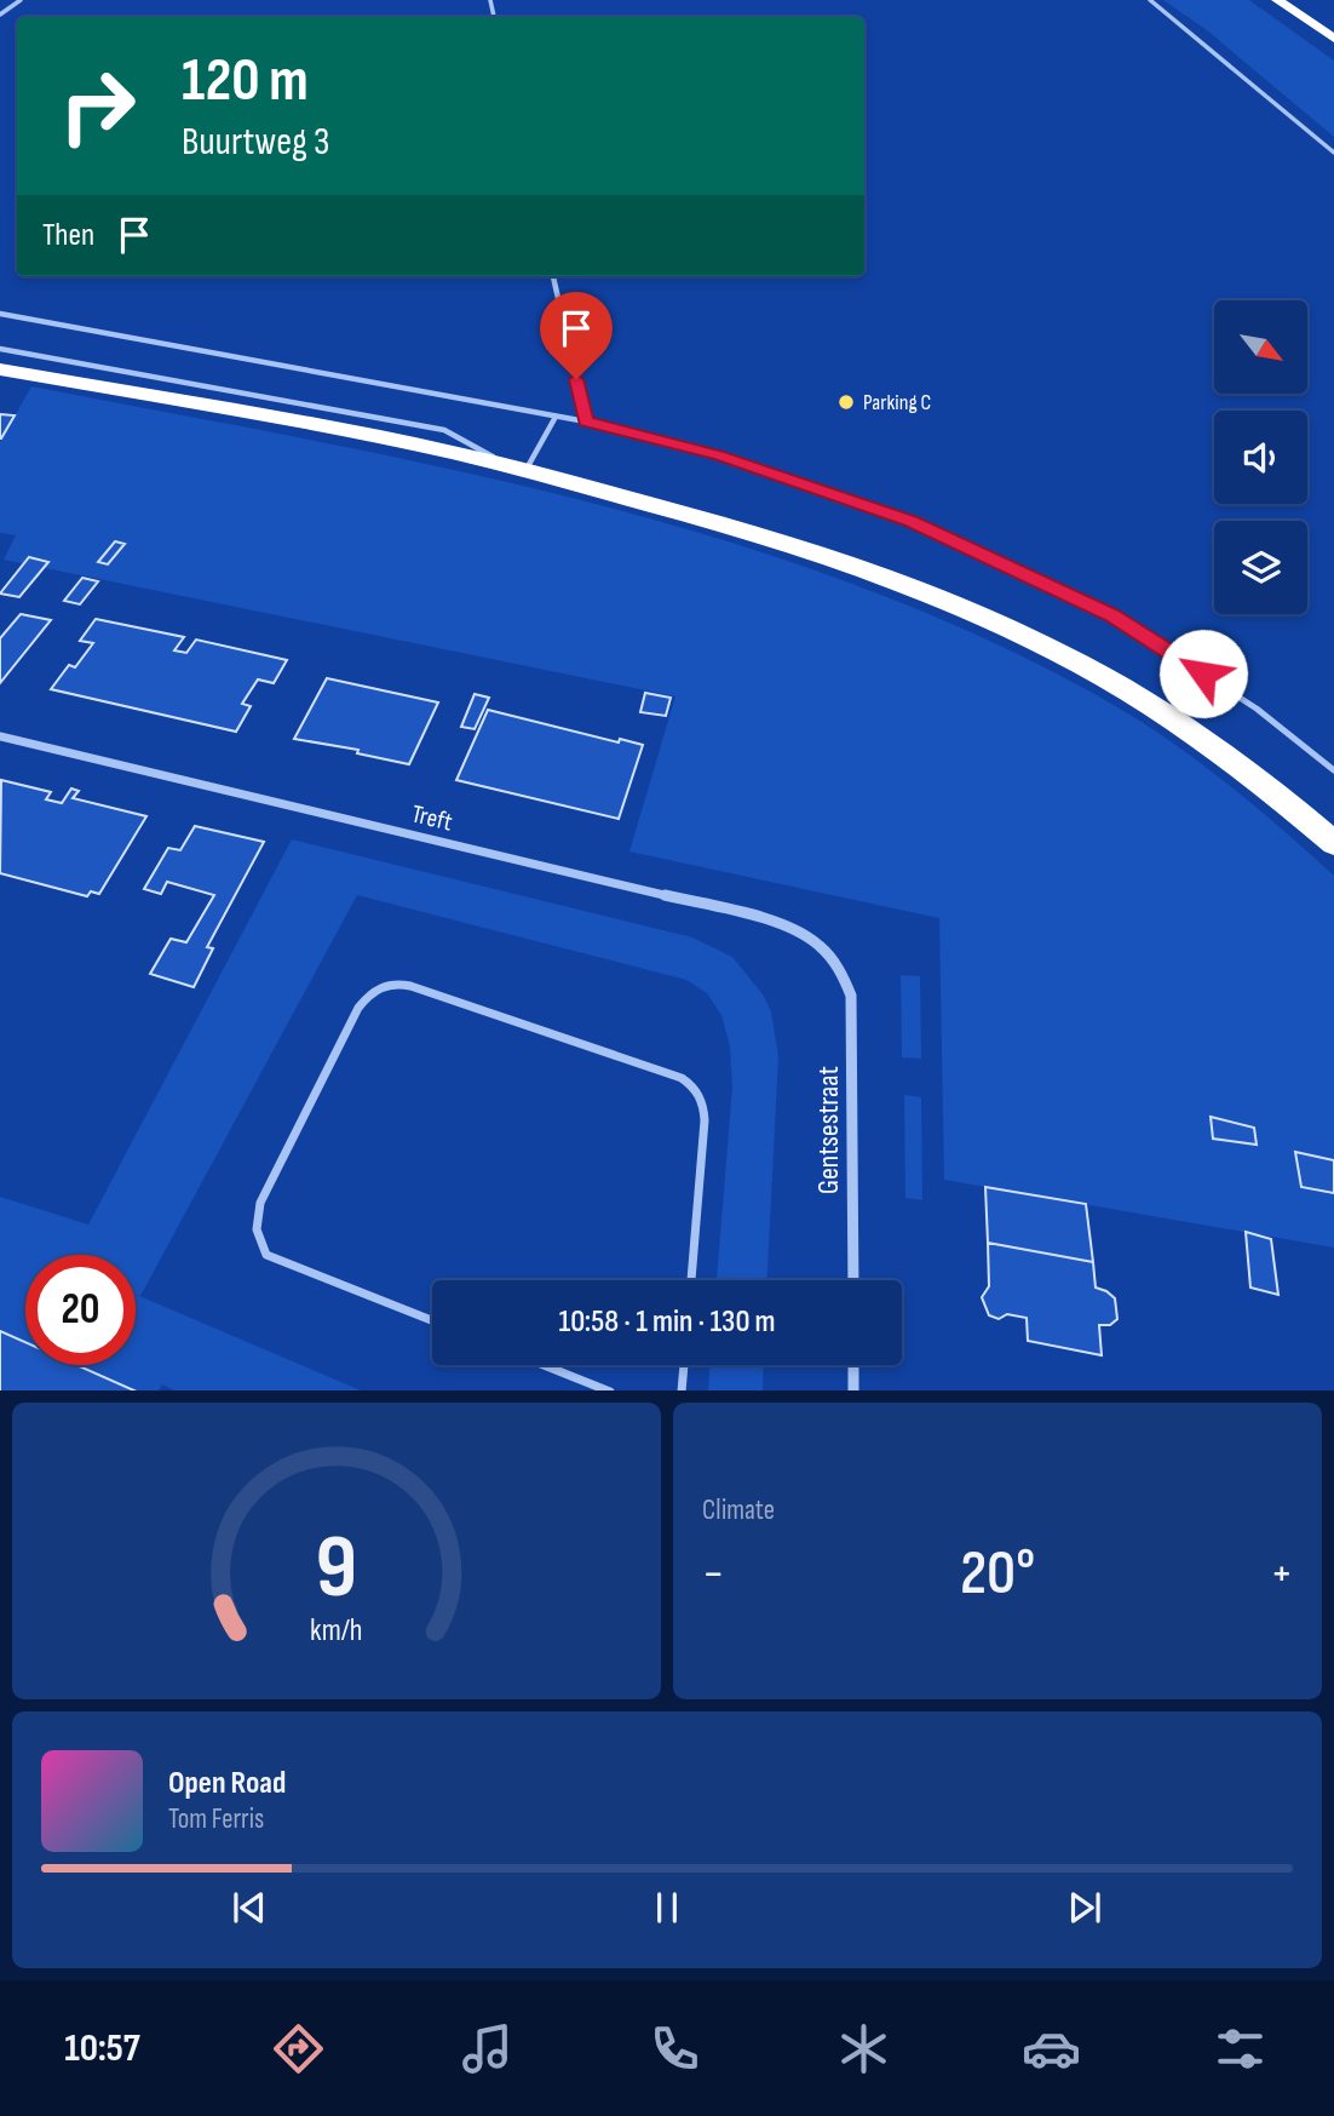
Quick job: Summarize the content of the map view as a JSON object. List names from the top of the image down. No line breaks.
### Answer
{"streets":{"street":["Treft","Gentsestraat"]},"crossings":[["Treft","Gentsestraat"]],"places":["Parking C"],"north":"bottom right","page":{"turn":["120 m","Buurtweg 3"],"then":"Then","limit":"20","trip":"10:58 · 1 min · 130 m","tile":"Climate","heat":["−","20°","+"],"song":["Open Road","Tom Ferris"],"tabs":"10:57","gauge":["9","km/h"]}}
